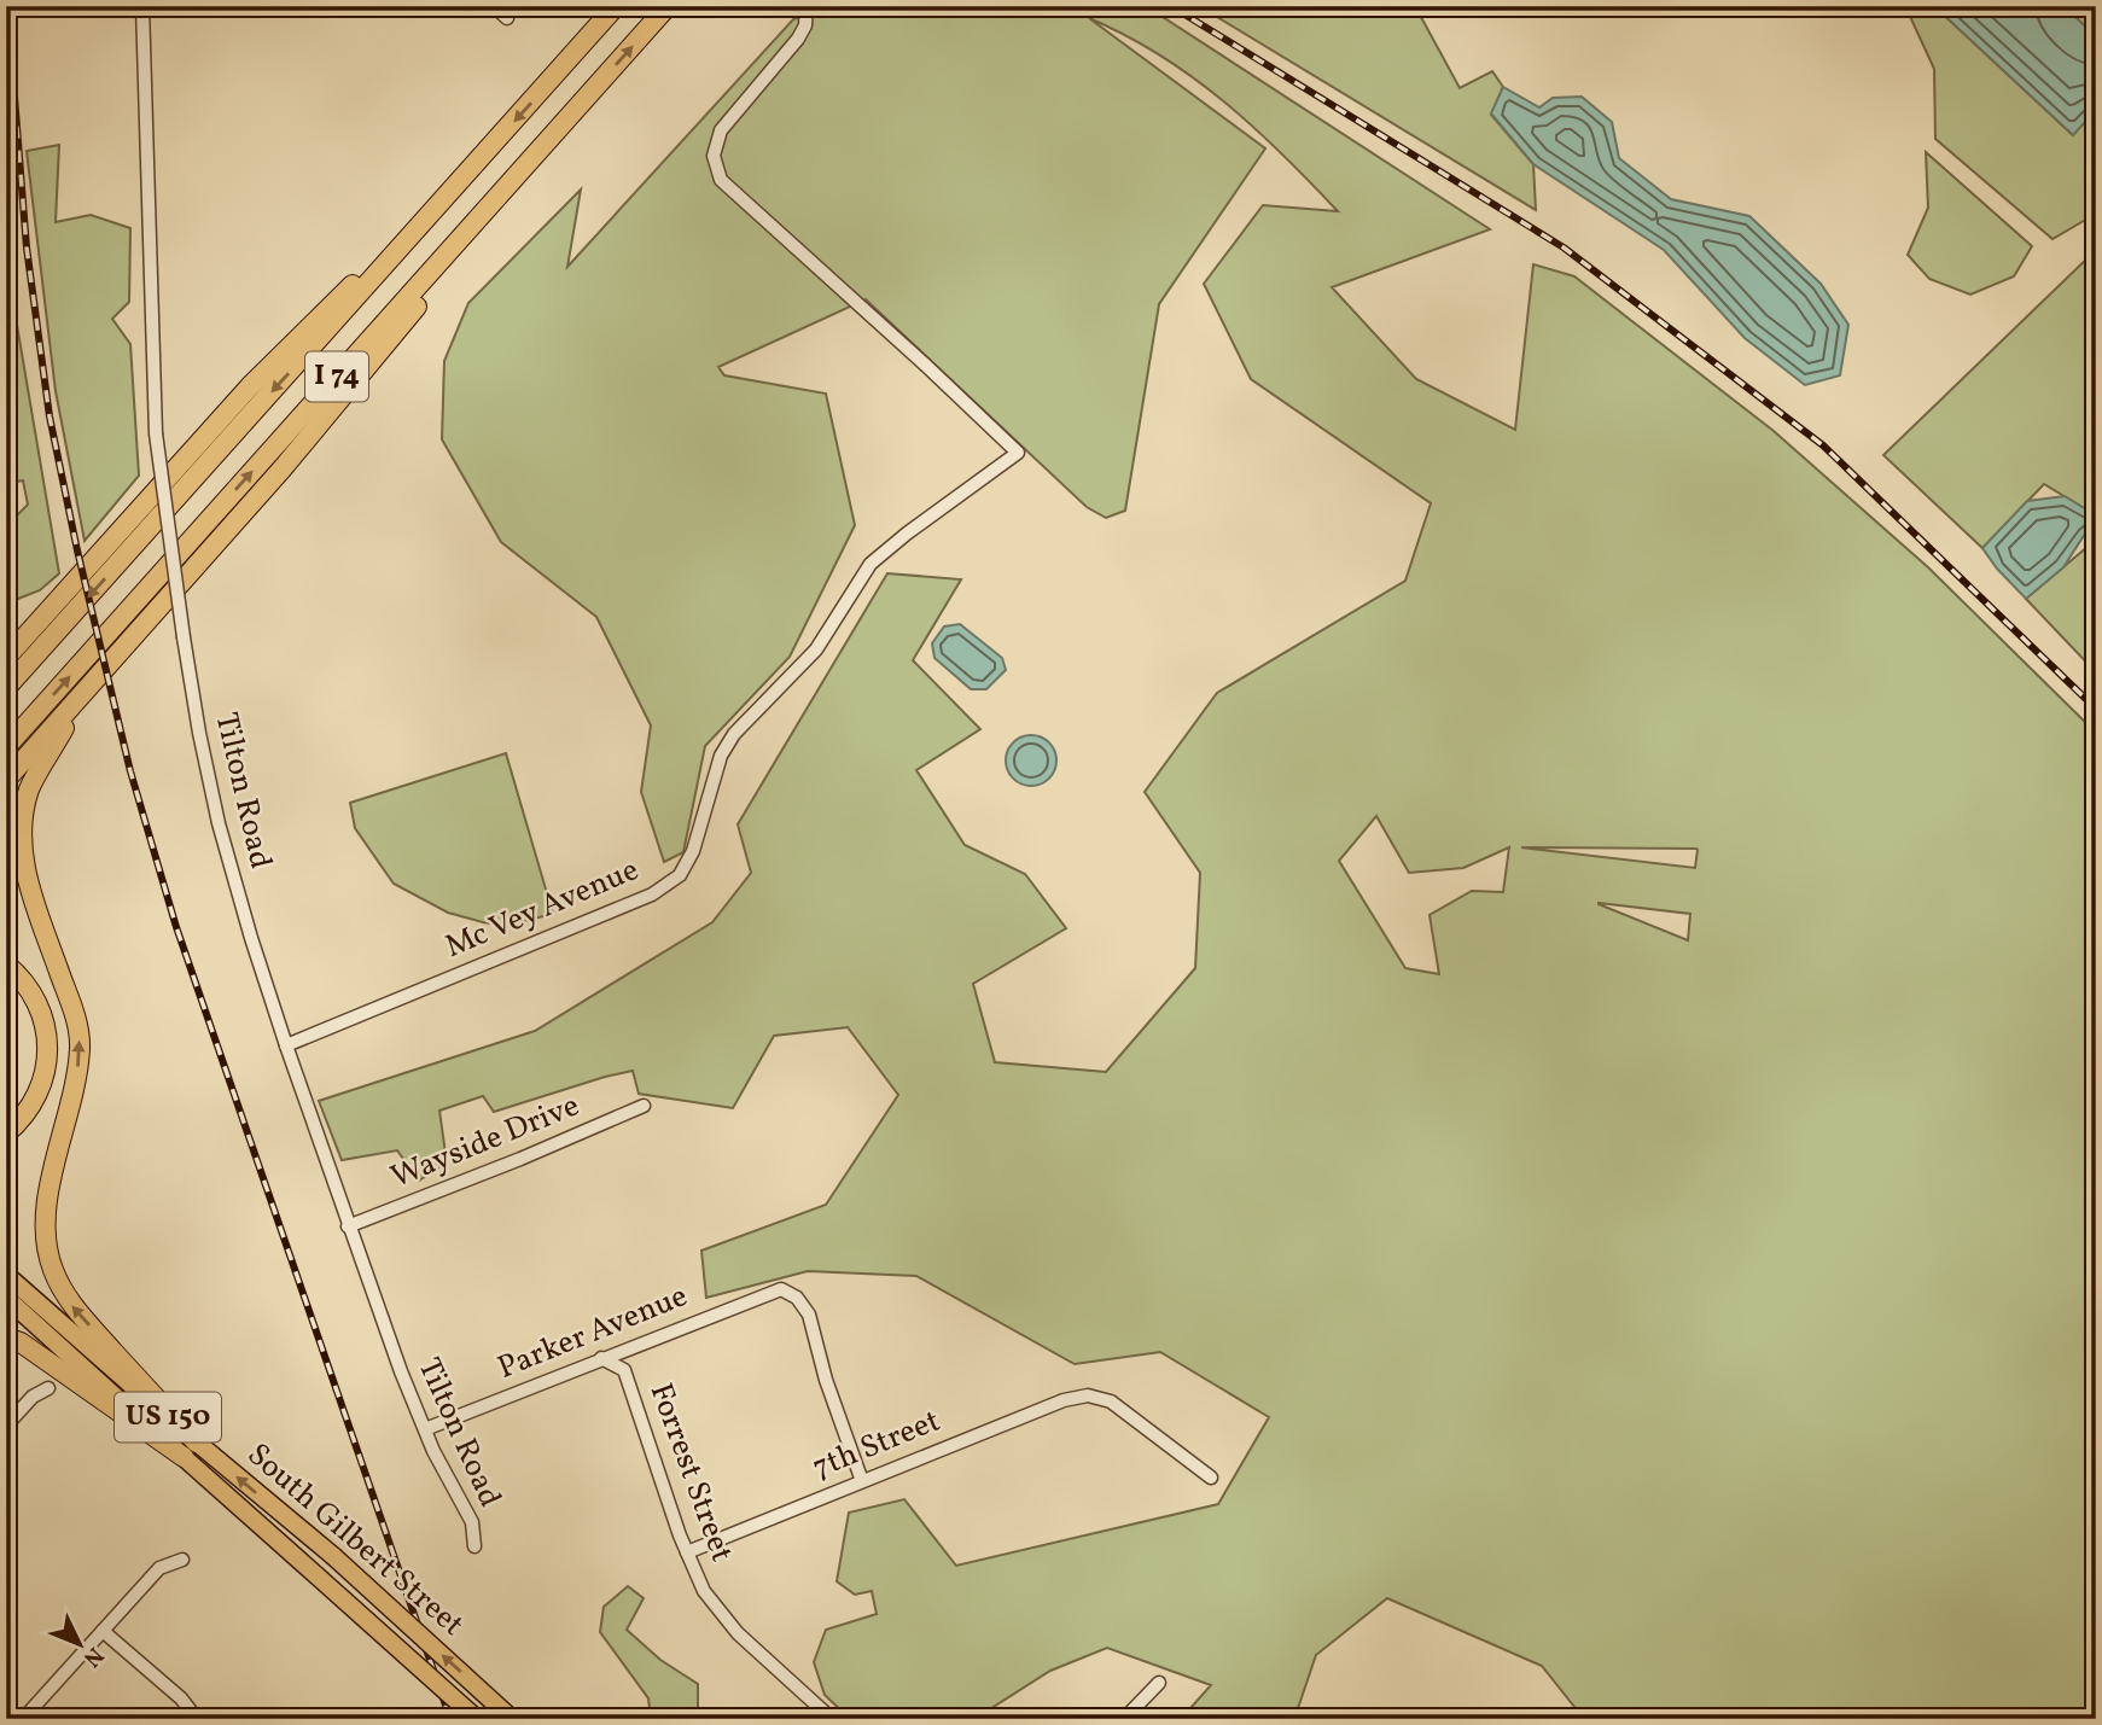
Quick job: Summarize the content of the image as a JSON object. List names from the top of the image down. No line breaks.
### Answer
{"streets":{"highway":["I 74"],"main road":["US 150","South Gilbert Street"],"street":["Tilton Road","Mc Vey Avenue","Wayside Drive","Parker Avenue","7th Street","Forrest Street"]},"crossings":[["Tilton Road","Mc Vey Avenue"],["Tilton Road","Wayside Drive"],["Tilton Road","Parker Avenue"],["Parker Avenue","7th Street"],["Parker Avenue","Forrest Street"],["7th Street","Forrest Street"]],"north":"bottom right"}
